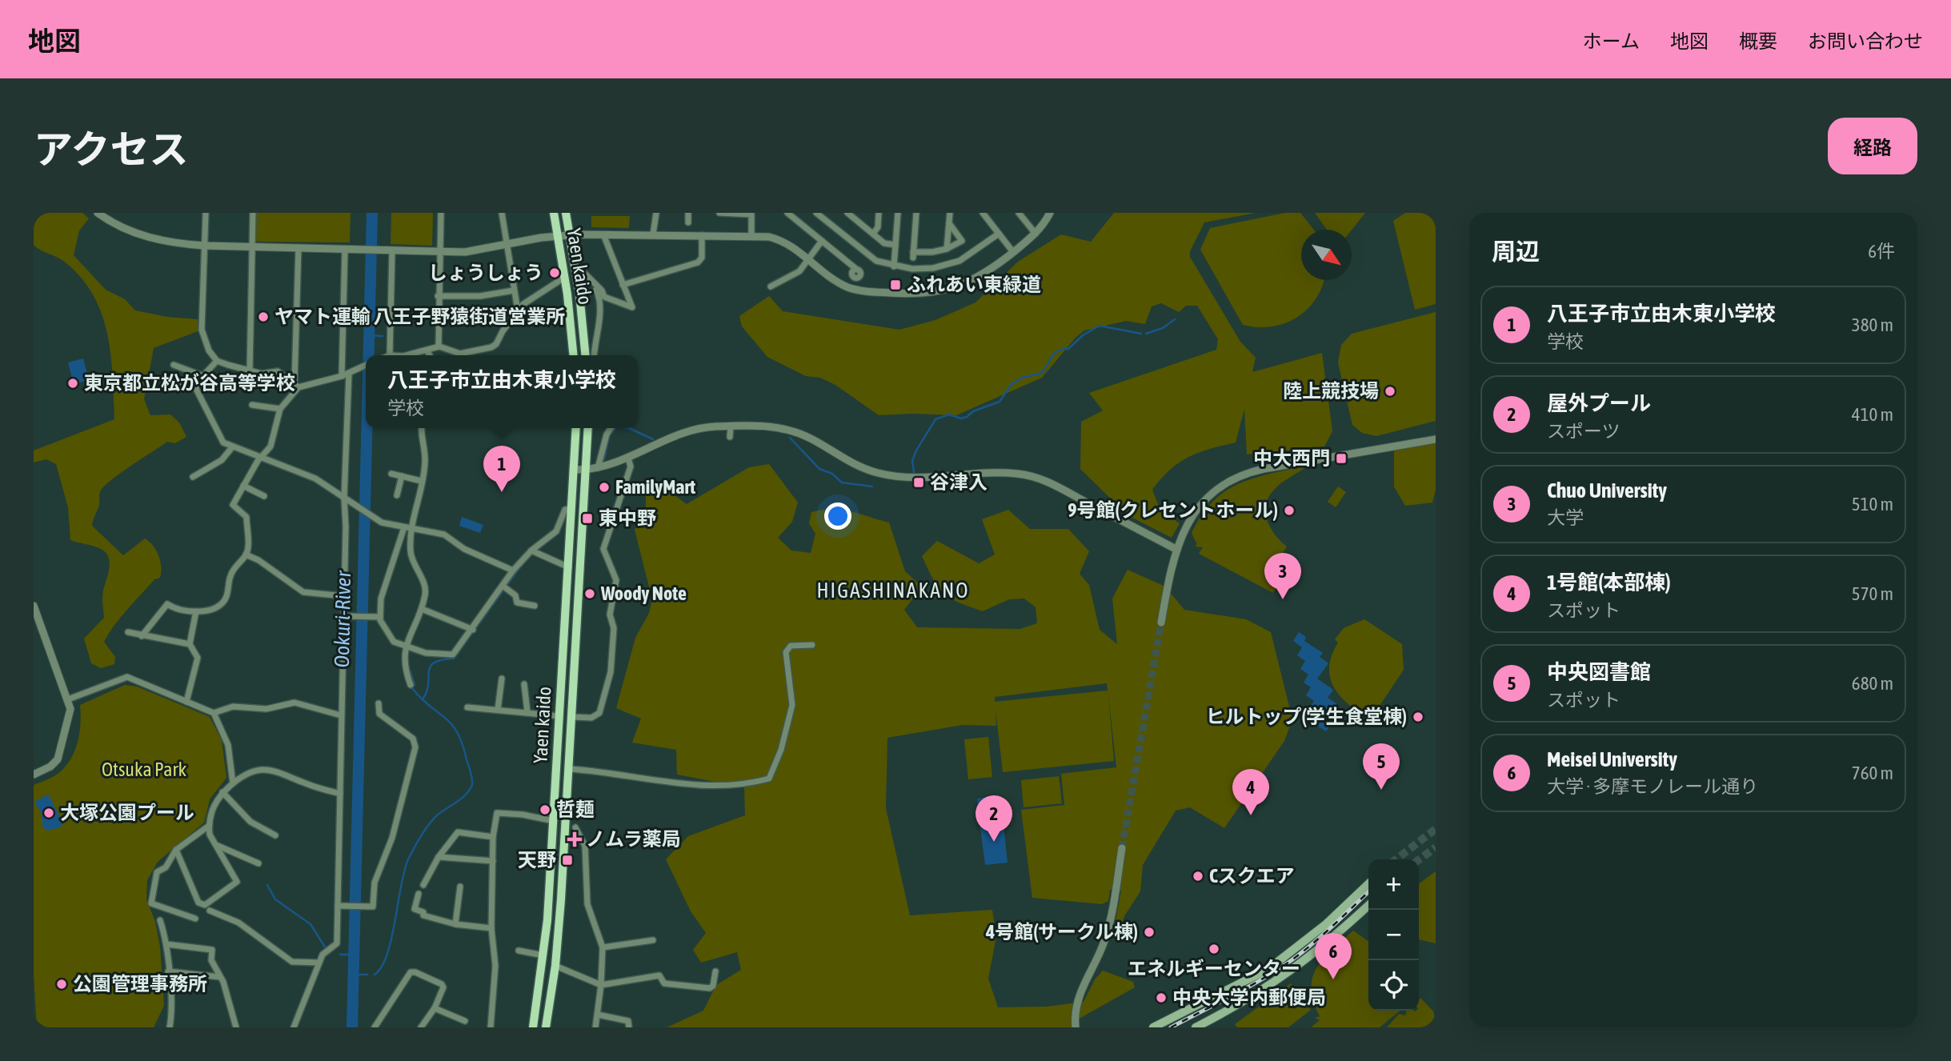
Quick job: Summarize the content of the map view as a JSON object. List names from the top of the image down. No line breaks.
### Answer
{"streets":{"main road":["Yaen kaido"]},"districts":["HIGASHINAKANO"],"water":["Ookuri-River"],"parks":["Otsuka Park"],"places":{"other":["しょうしょう","ヤマト運輸 八王子野猿街道営業所","東京都立松が谷高等学校","陸上競技場","FamilyMart","9号館(クレセントホール)","Woody Note","ヒルトップ(学生食堂棟)","哲麺","大塚公園プール","Cスクエア","4号館(サークル棟)","エネルギーセンター","公園管理事務所","中央大学内郵便局"],"transit":["ふれあい東緑道","中大西門","谷津入","東中野","天野"],"health":["ノムラ薬局"]},"north":"bottom right","page":{"header":"地図","nav":["ホーム","地図","概要","お問い合わせ"],"title":"アクセス","buttons":"経路","heading":["周辺","6件"],"list":[{"mark":"1","name":"八王子市立由木東小学校","note":"学校","value":"380 m"},{"mark":"2","name":"屋外プール","note":"スポーツ","value":"410 m"},{"mark":"3","name":"Chuo University","note":"大学","value":"510 m"},{"mark":"4","name":"1号館(本部棟)","note":"スポット","value":"570 m"},{"mark":"5","name":"中央図書館","note":"スポット","value":"680 m"},{"mark":"6","name":"Meisei University","note":"大学 · 多摩モノレール通り","value":"760 m"}],"popup":["八王子市立由木東小学校","学校"],"pins":["1","3","5","4","2","6"],"map_buttons":["+","−"]}}
